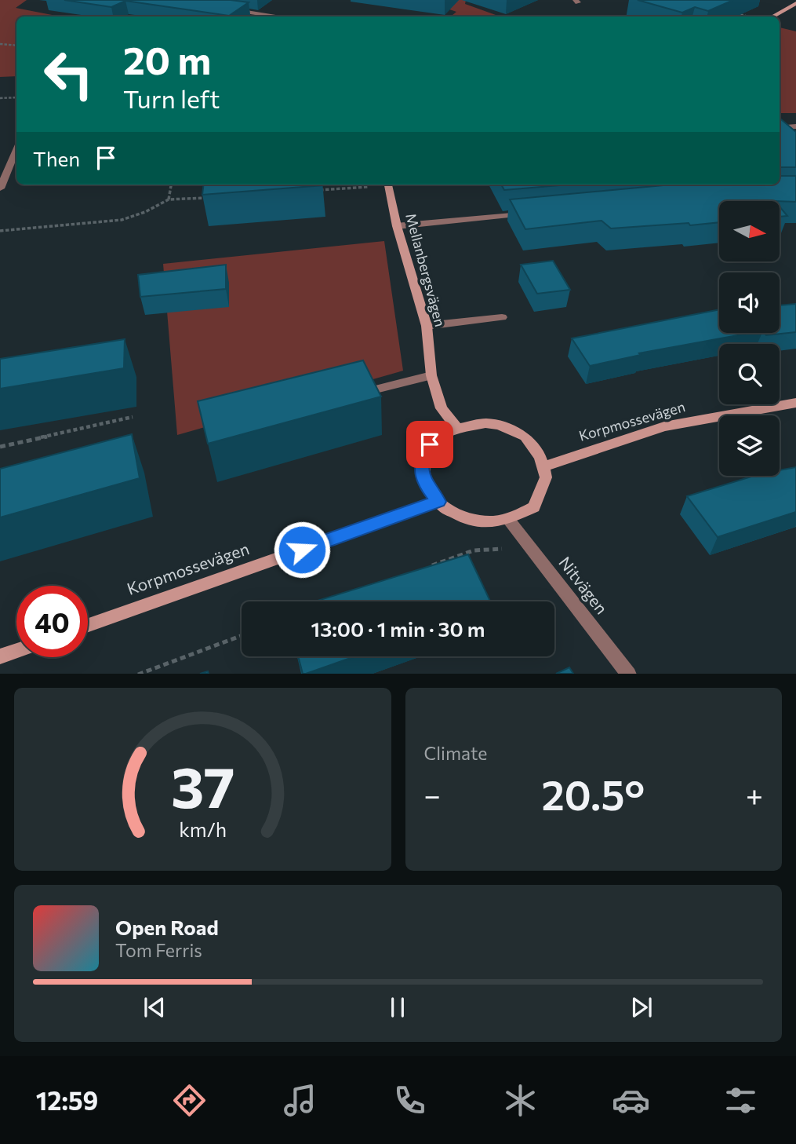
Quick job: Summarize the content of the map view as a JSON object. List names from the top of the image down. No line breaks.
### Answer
{"streets":{"street":["Mellanbergsvägen","Korpmossevägen","Nitvägen"]},"crossings":[["Mellanbergsvägen","Korpmossevägen"],["Mellanbergsvägen","Nitvägen"],["Korpmossevägen","Nitvägen"]],"north":"right","page":{"turn":["20 m","Turn left"],"then":"Then","limit":"40","trip":"13:00 · 1 min · 30 m","tile":"Climate","heat":["−","20.5°","+"],"song":["Open Road","Tom Ferris"],"tabs":"12:59","gauge":["37","km/h"]}}
